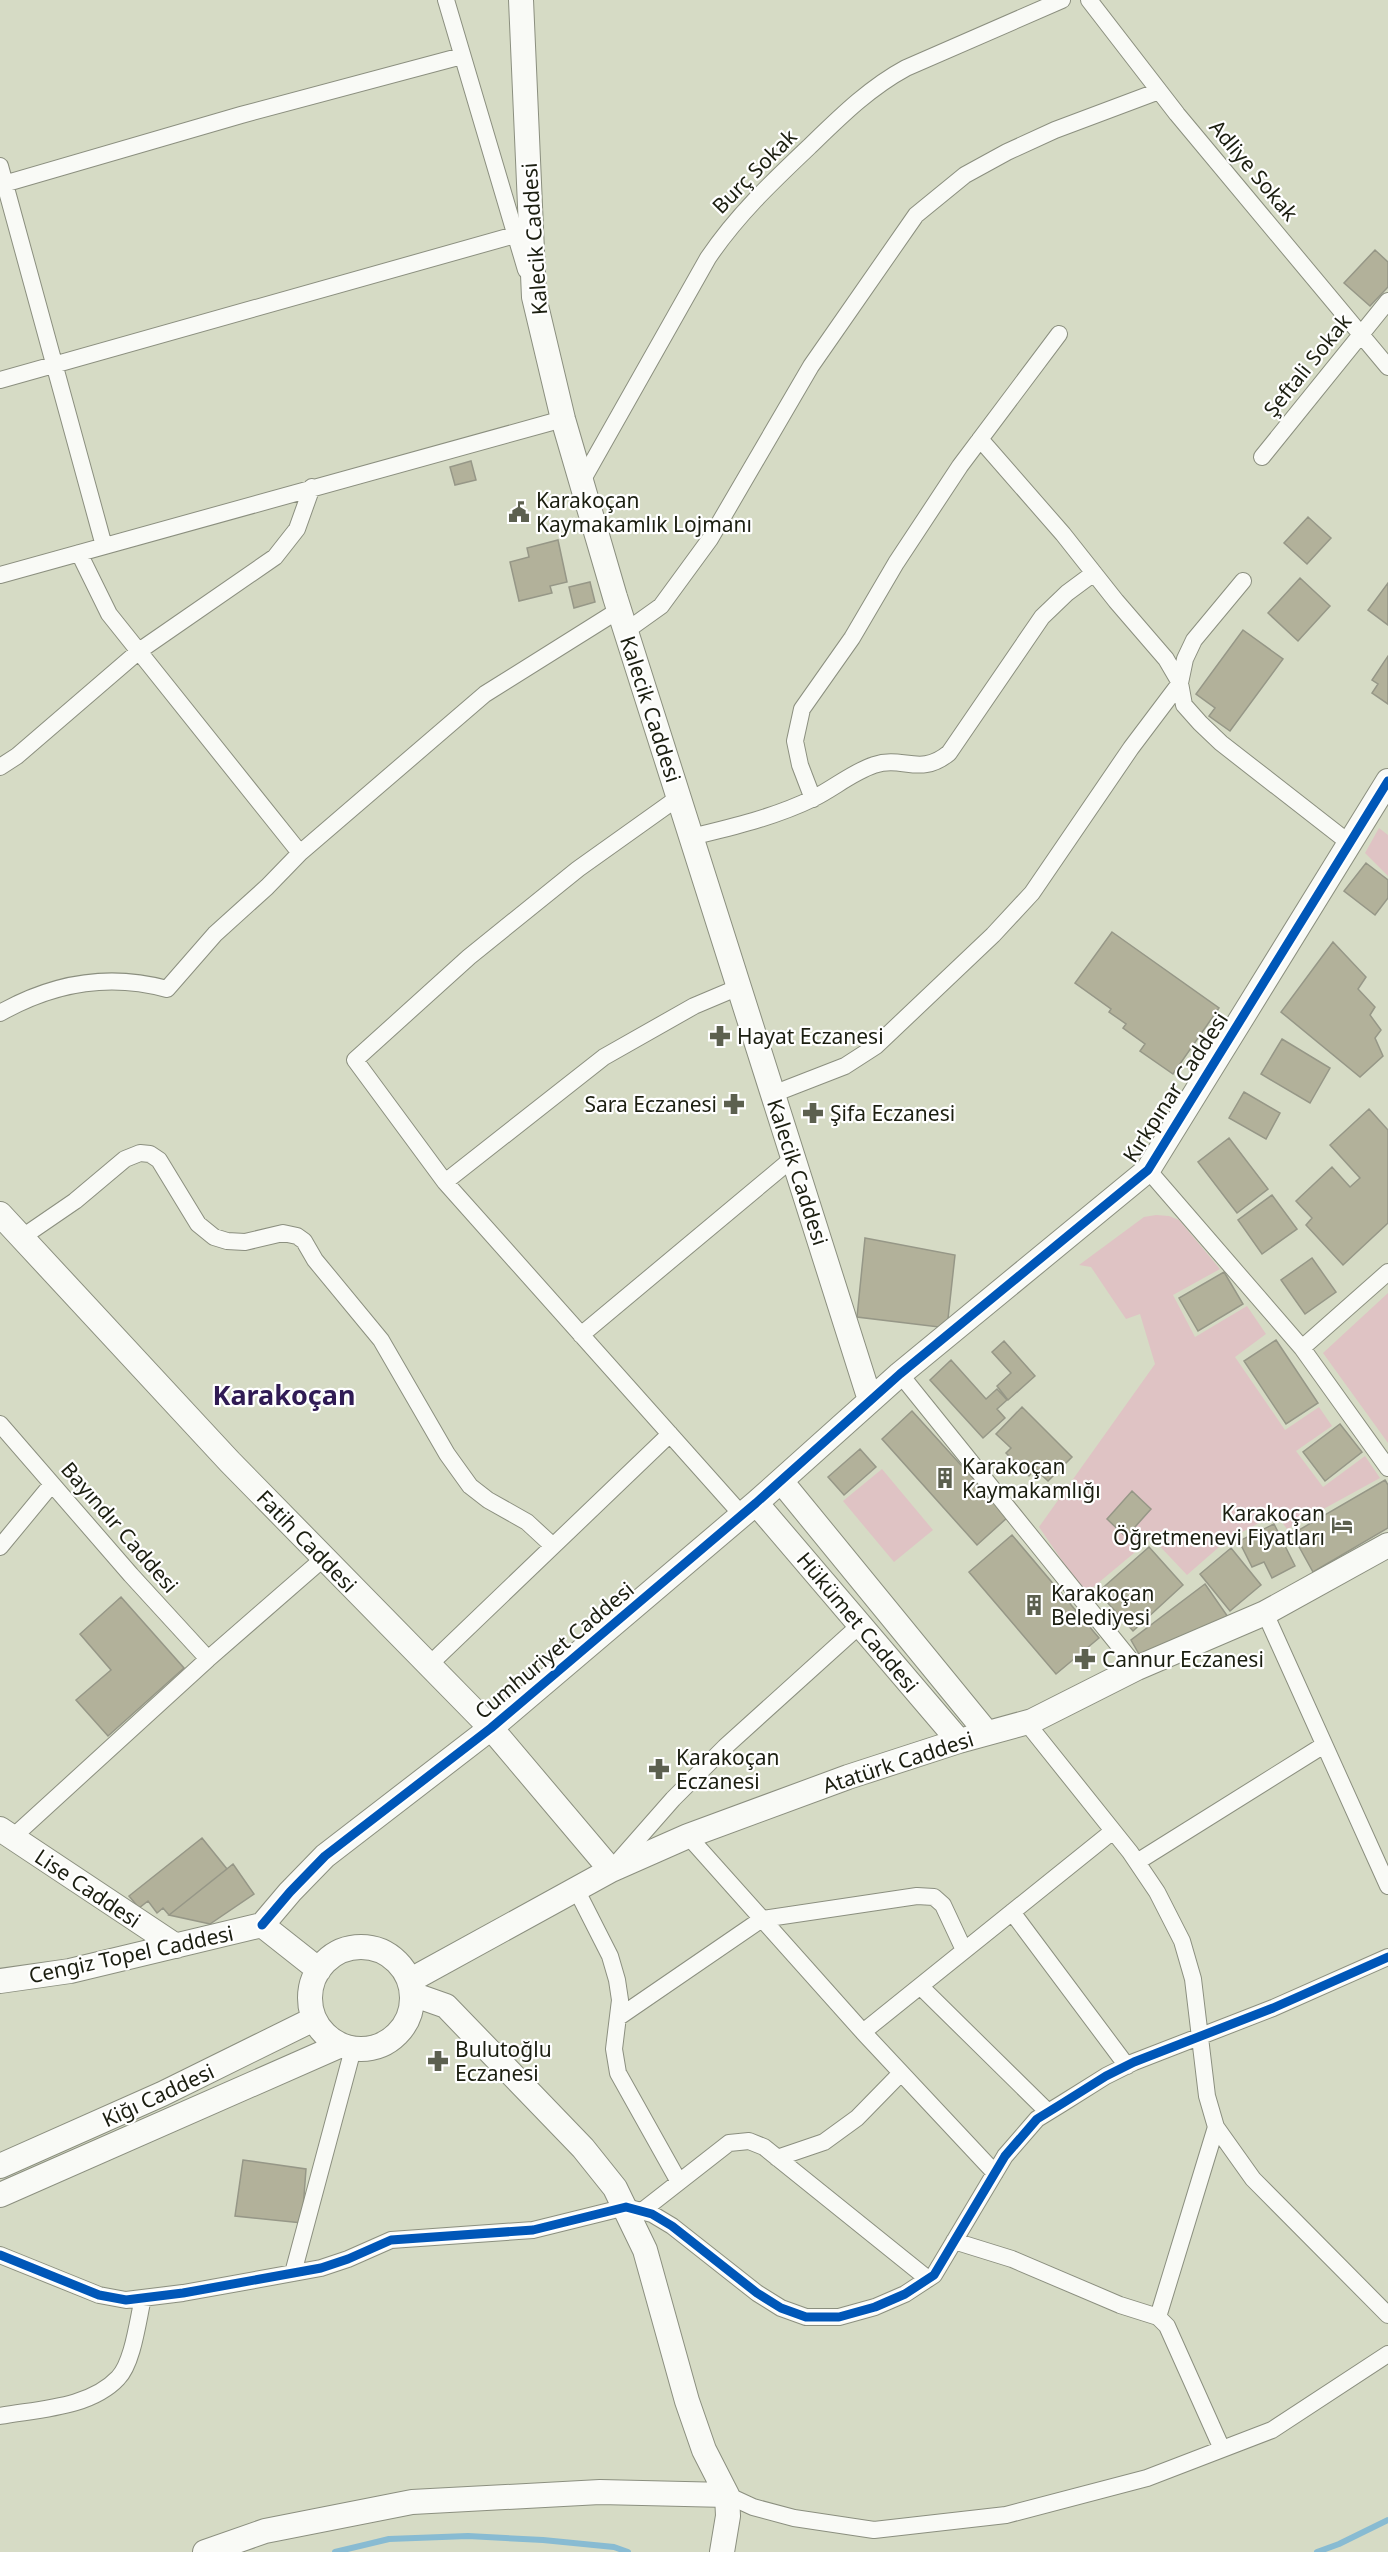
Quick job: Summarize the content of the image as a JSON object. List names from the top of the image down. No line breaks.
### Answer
{"streets":{"street":["Adliye Sokak","Burç Sokak","Kalecik Caddesi","Şeftali Sokak","Kırkpınar Caddesi","Bayındır Caddesi","Fatih Caddesi","Hükümet Caddesi","Cumhuriyet Caddesi","Atatürk Caddesi","Lise Caddesi","Cengiz Topel Caddesi","Kiğı Caddesi"]},"crossings":[["Adliye Sokak","Şeftali Sokak"],["Burç Sokak","Kalecik Caddesi"],["Kalecik Caddesi","Kırkpınar Caddesi"],["Kalecik Caddesi","Cumhuriyet Caddesi"],["Kırkpınar Caddesi","Cumhuriyet Caddesi"],["Fatih Caddesi","Cumhuriyet Caddesi"],["Fatih Caddesi","Atatürk Caddesi"],["Hükümet Caddesi","Cumhuriyet Caddesi"],["Hükümet Caddesi","Atatürk Caddesi"],["Cumhuriyet Caddesi","Cengiz Topel Caddesi"],["Atatürk Caddesi","Kiğı Caddesi"],["Lise Caddesi","Cengiz Topel Caddesi"]],"districts":["Karakoçan"],"places":{"public building":["Karakoçan Kaymakamlık Lojmanı"],"pharmacy":["Hayat Eczanesi","Sara Eczanesi","Şifa Eczanesi","Cannur Eczanesi","Karakoçan Eczanesi","Bulutoğlu Eczanesi"],"building":["Karakoçan Kaymakamlığı","Karakoçan Belediyesi"],"hotel":["Karakoçan Öğretmenevi Fiyatları"]}}
